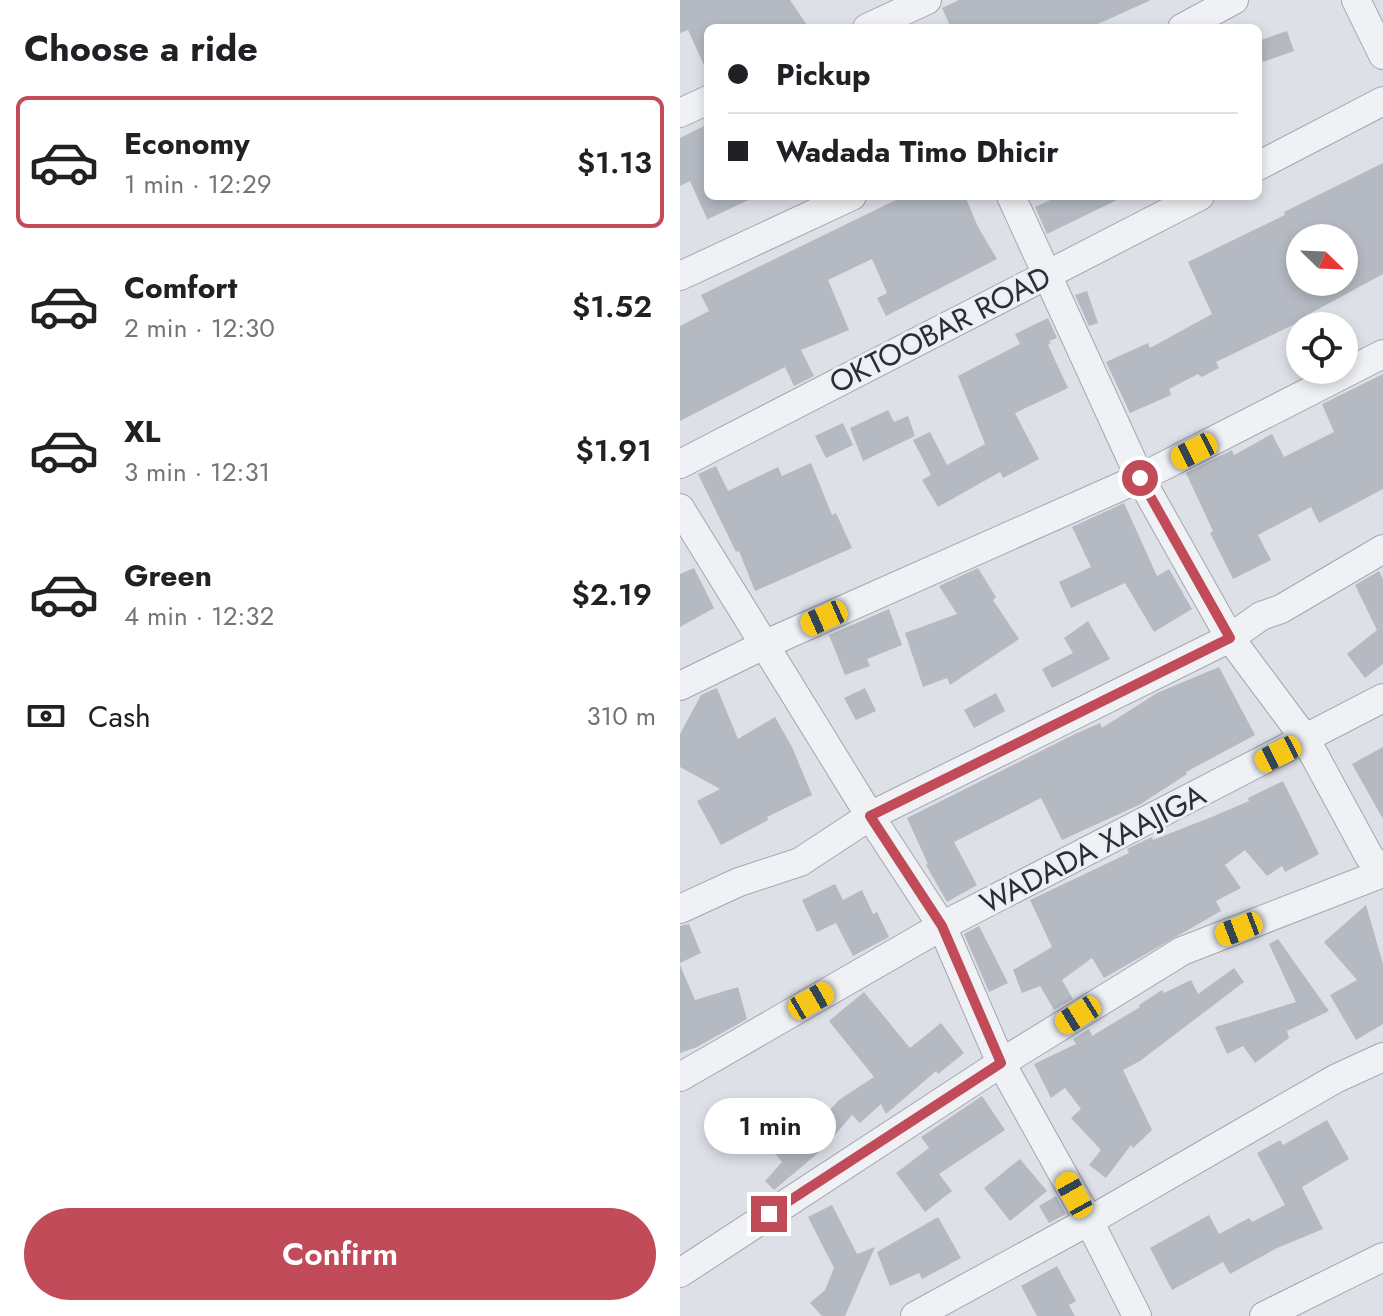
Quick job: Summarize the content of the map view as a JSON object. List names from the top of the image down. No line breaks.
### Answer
{"streets":{"street":["OKTOOBAR ROAD","WADADA XAAJIGA"]},"north":"bottom right","page":{"heading":"Choose a ride","banner":["Pickup","Wadada Timo Dhicir"],"list":[{"name":"Economy","note":"1 min · 12:29","value":"$1.13"},{"name":"Comfort","note":"2 min · 12:30","value":"$1.52"},{"name":"XL","note":"3 min · 12:31","value":"$1.91"},{"name":"Green","note":"4 min · 12:32","value":"$2.19"}],"pay":["Cash","310 m"],"bubble":"1 min","buttons":"Confirm"}}
